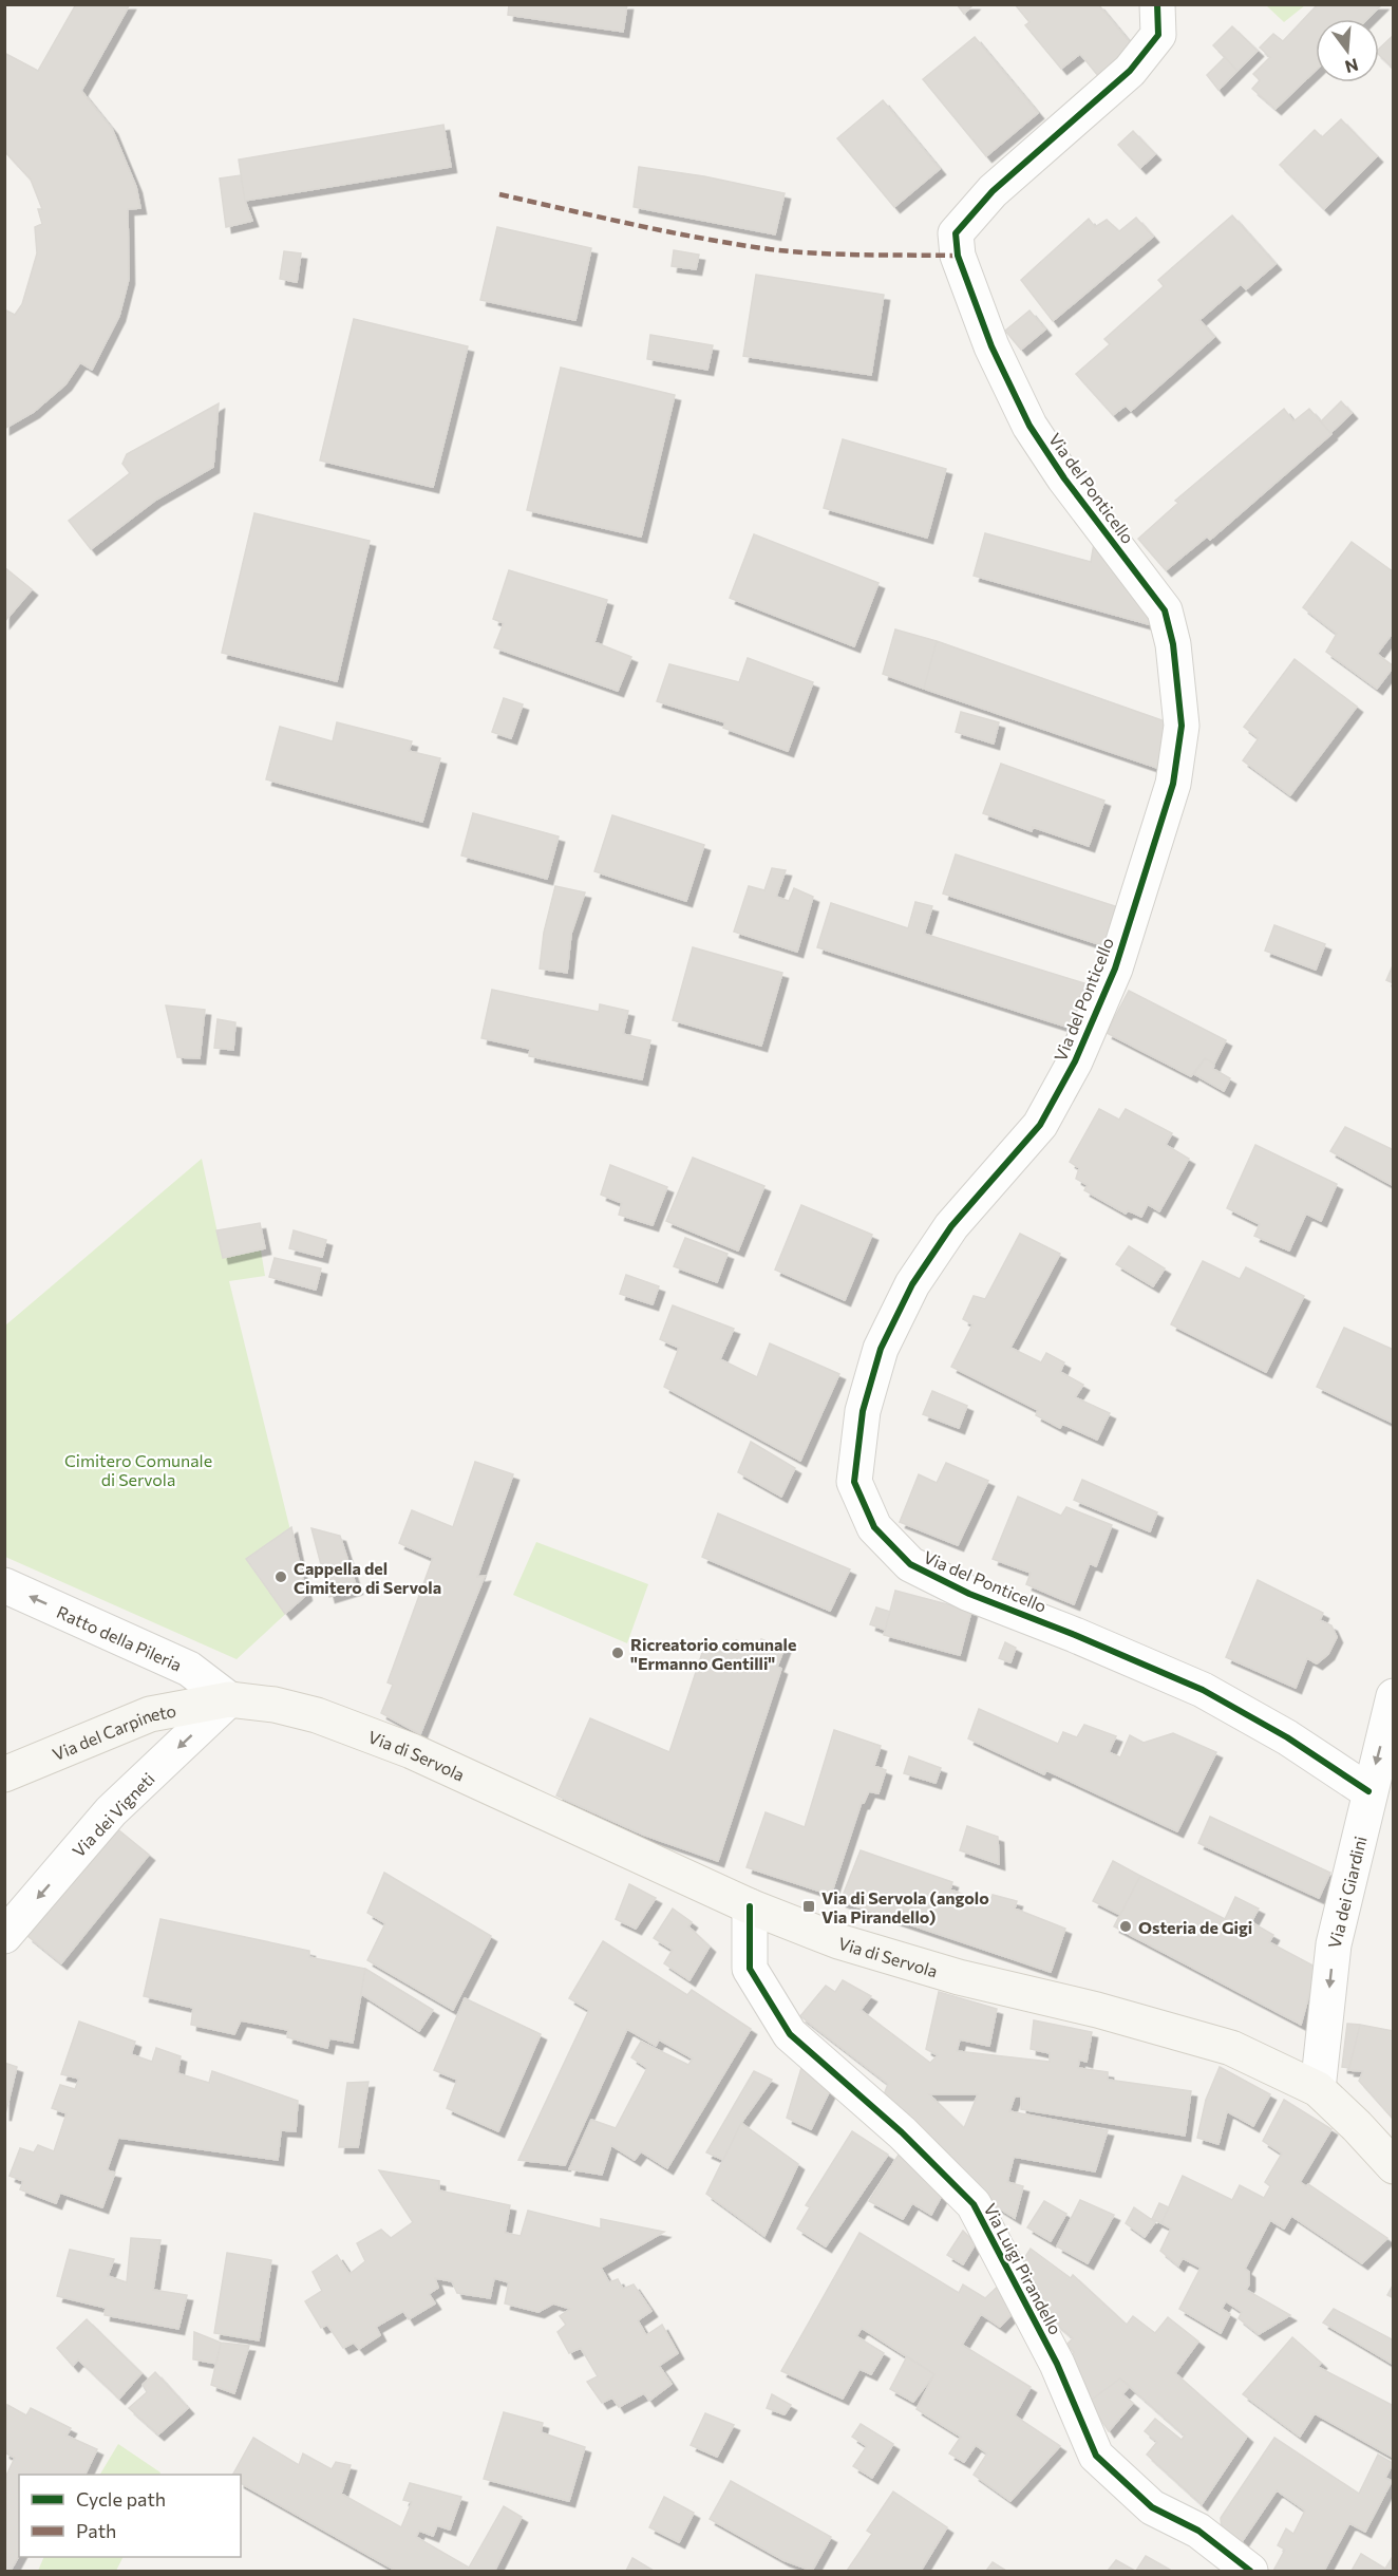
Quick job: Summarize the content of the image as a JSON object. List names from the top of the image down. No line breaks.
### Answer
{"streets":{"main road":["Via del Carpineto","Via di Servola"],"street":["Via del Ponticello","Ratto della Pileria","Via dei Vigneti","Via dei Giardini","Via Luigi Pirandello"]},"crossings":[["Via del Ponticello","Via dei Giardini"],["Ratto della Pileria","Via del Carpineto"],["Ratto della Pileria","Via di Servola"],["Ratto della Pileria","Via dei Vigneti"],["Via del Carpineto","Via di Servola"],["Via del Carpineto","Via dei Vigneti"],["Via di Servola","Via dei Vigneti"],["Via di Servola","Via dei Giardini"],["Via di Servola","Via Luigi Pirandello"]],"one_way":["Ratto della Pileria","Via dei Vigneti","Via dei Giardini"],"parks":["Cimitero Comunale di Servola"],"places":{"other":["Cappella del Cimitero di Servola","Ricreatorio comunale \"Ermanno Gentilli\"","Osteria de Gigi"],"transit":["Via di Servola (angolo Via Pirandello)"]},"legend":["Cycle path","Path"],"north":"bottom"}
